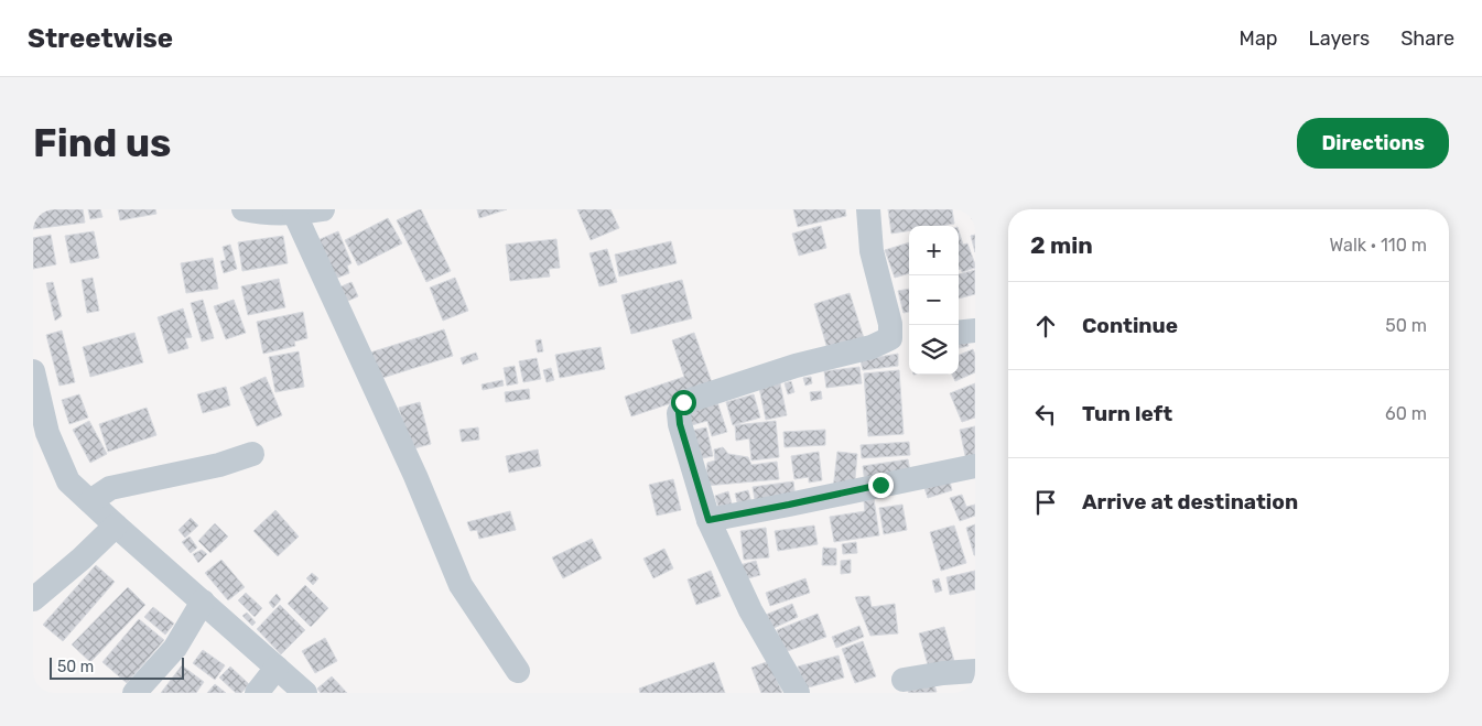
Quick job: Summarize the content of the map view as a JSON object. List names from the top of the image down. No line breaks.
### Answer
{"scale_bar":"50 m","page":{"header":"Streetwise","nav":["Map","Layers","Share"],"buttons":"Directions","title":"Find us","heading":["2 min","Walk · 110 m"],"map_buttons":["+","−"],"list":[["Continue","50 m"],["Turn left","60 m"],"Arrive at destination"],"scale":"50 m"}}
